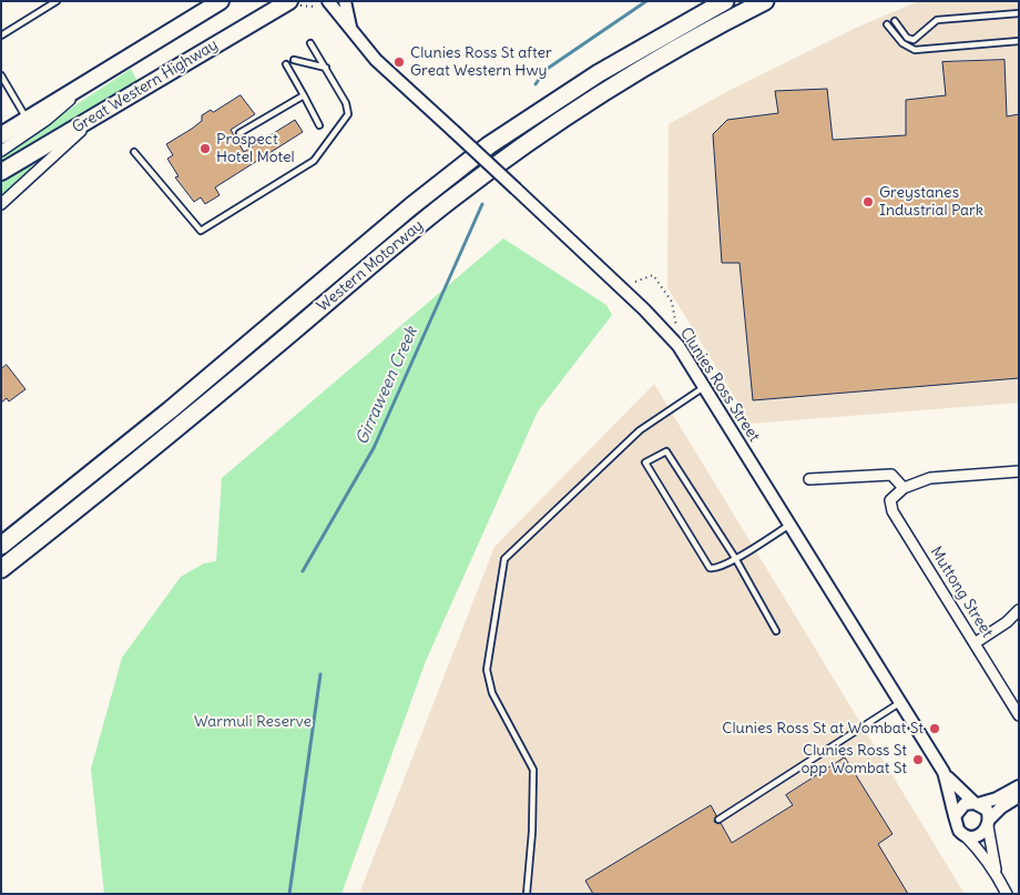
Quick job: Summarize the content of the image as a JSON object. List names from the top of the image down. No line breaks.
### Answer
{"streets":{"highway":["Great Western Highway","Western Motorway"],"street":["Clunies Ross Street","Muttong Street"]},"water":["Girraween Creek"],"parks":["Warmuli Reserve"],"places":["Clunies Ross St after Great Western Hwy","Prospect Hotel Motel","Greystanes Industrial Park","Clunies Ross St at Wombat St","Clunies Ross St opp Wombat St"]}
